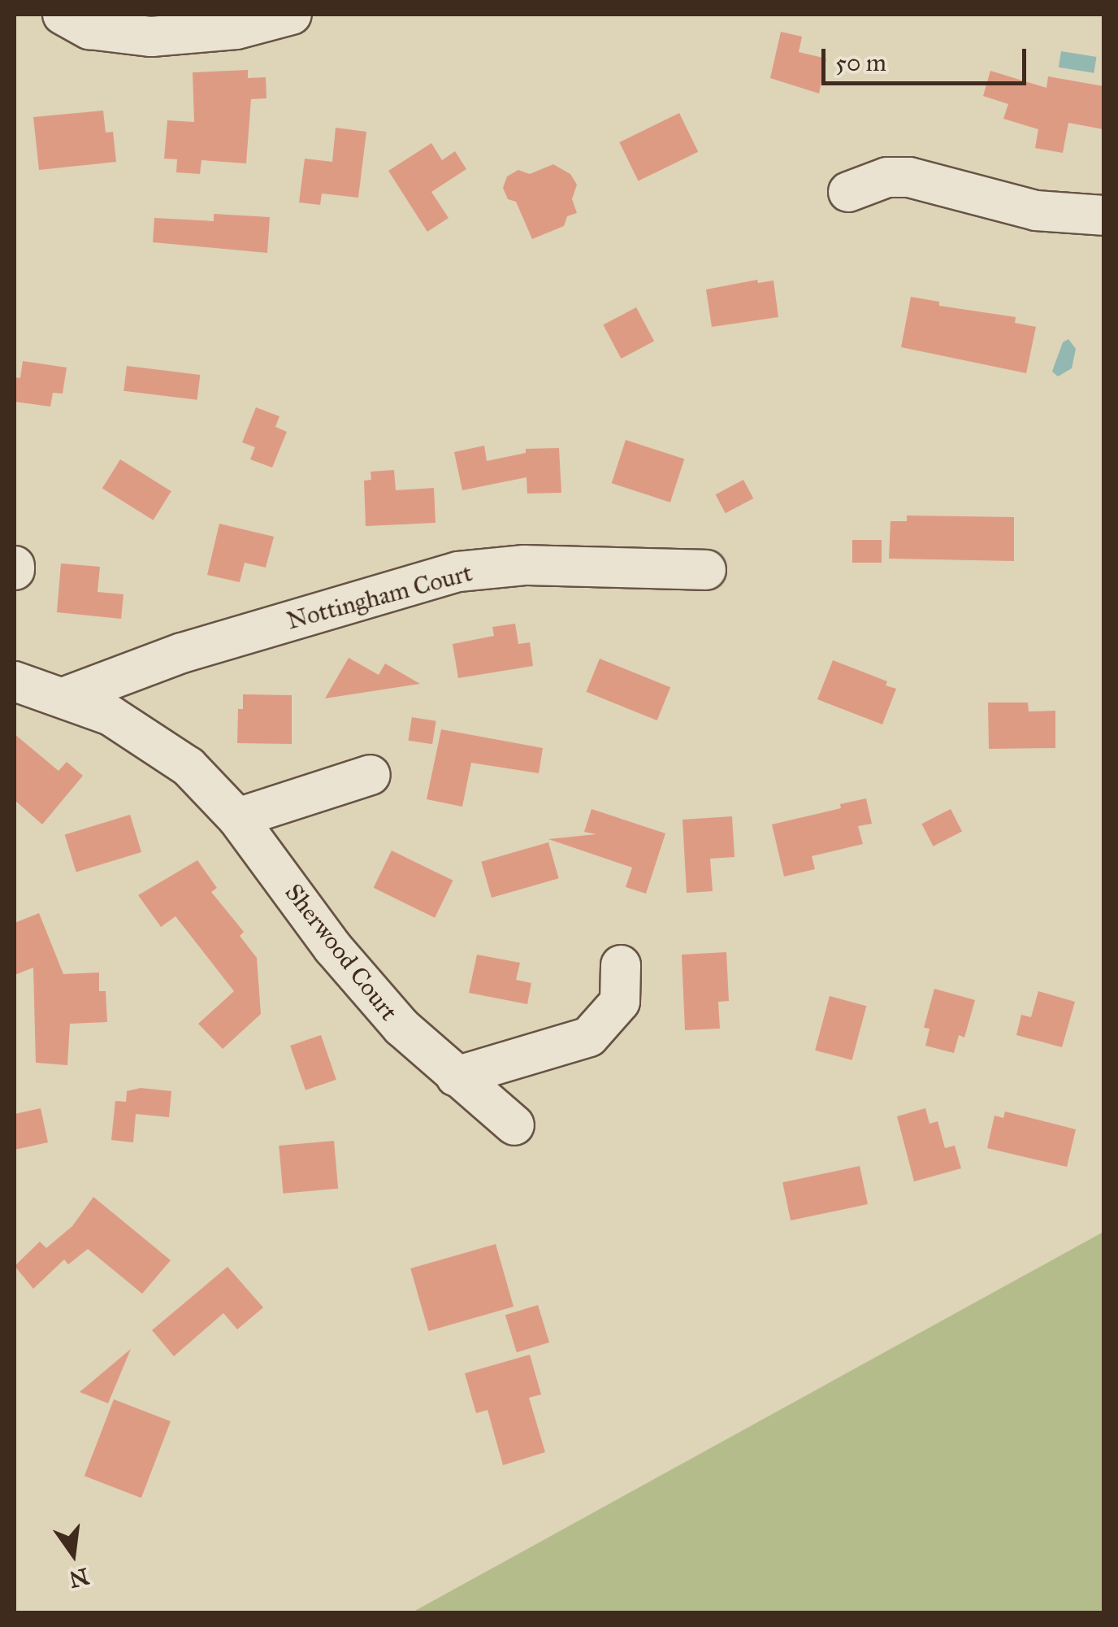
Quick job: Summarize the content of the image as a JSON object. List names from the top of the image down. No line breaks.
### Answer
{"streets":{"street":["Nottingham Court","Sherwood Court"]},"crossings":[["Nottingham Court","Sherwood Court"]],"scale_bar":"50 m","north":"bottom"}
